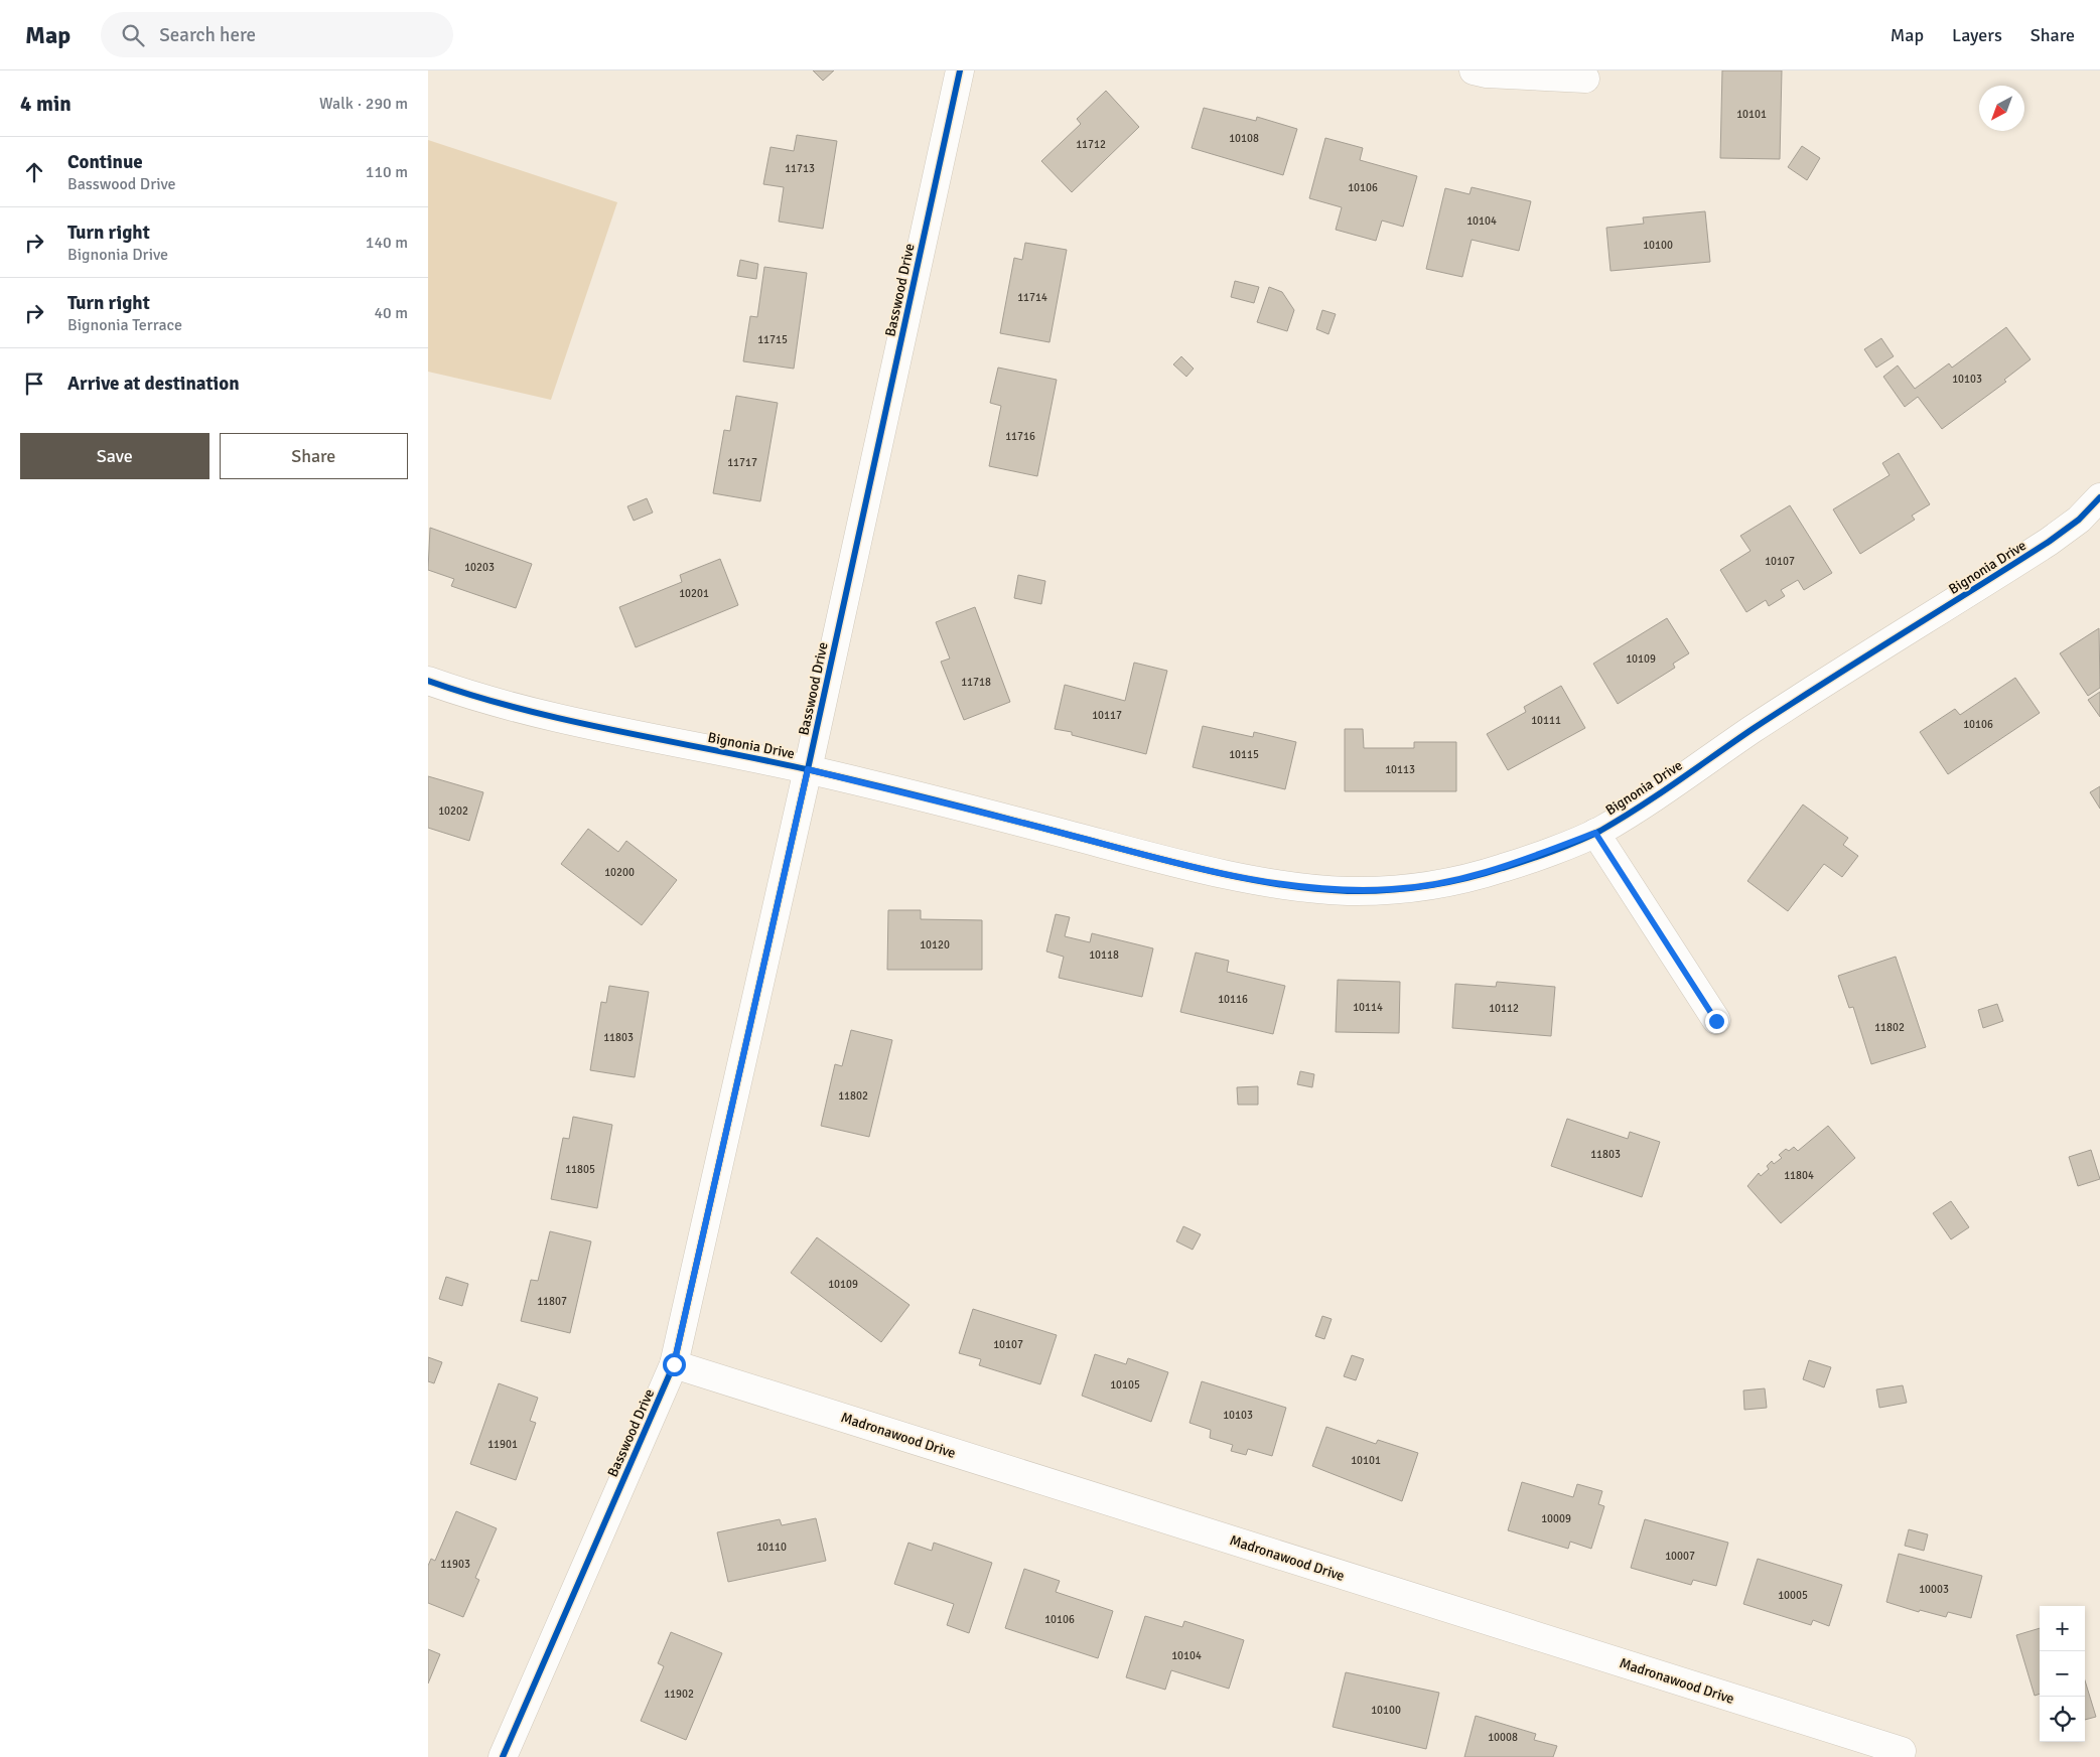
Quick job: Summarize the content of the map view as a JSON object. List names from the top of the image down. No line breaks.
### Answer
{"streets":{"street":["Basswood Drive","Bignonia Drive","Madronawood Drive"]},"crossings":[["Basswood Drive","Bignonia Drive"],["Basswood Drive","Madronawood Drive"]],"house_numbers":["10101","10108","11712","11713","10106","10104","10100","11714","11715","10103","11716","11717","10107","10203","10201","10109","11718","10117","10111","10106","10115","10113","10202","10200","10120","10118","10116","10114","10112","11802","11803","11802","11803","11805","11804","10109","11807","10107","10105","10103","11901","10101","10009","10110","10007","11903","10003","10005","10106","10104","11902","10100","10008"],"north":"bottom left","page":{"header":"Map","search":"Search here","nav":["Map","Layers","Share"],"heading":["4 min","Walk · 290 m"],"list":[["Continue","Basswood Drive","110 m"],["Turn right","Bignonia Drive","140 m"],["Turn right","Bignonia Terrace","40 m"],"Arrive at destination"],"buttons":["Save","Share"],"map_buttons":["+","−"]}}
